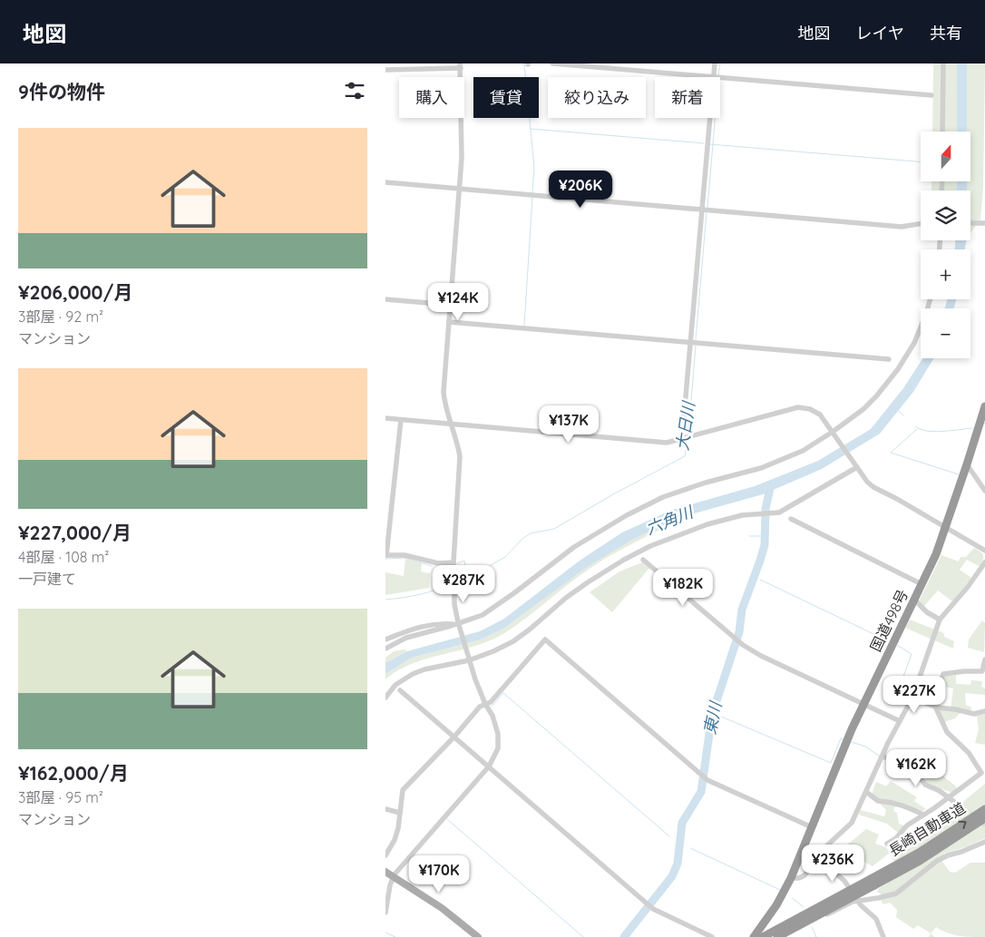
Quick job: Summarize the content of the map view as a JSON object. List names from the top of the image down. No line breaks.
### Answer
{"streets":{"highway":["国道498号","長崎自動車道"]},"water":["大日川","六角川","東川"],"north":"top","page":{"header":"地図","nav":["地図","レイヤ","共有"],"heading":"9件の物件","chip":["購入","賃貸","絞り込み","新着"],"list":[{"name":"¥206,000/月","note":"3部屋 · 92 m² · マンション"},{"name":"¥227,000/月","note":"4部屋 · 108 m² · 一戸建て"},{"name":"¥162,000/月","note":"3部屋 · 95 m² · マンション"}],"map_buttons":["+","−"],"price":["¥206K","¥124K","¥137K","¥287K","¥182K","¥227K","¥162K","¥236K","¥170K"]}}
